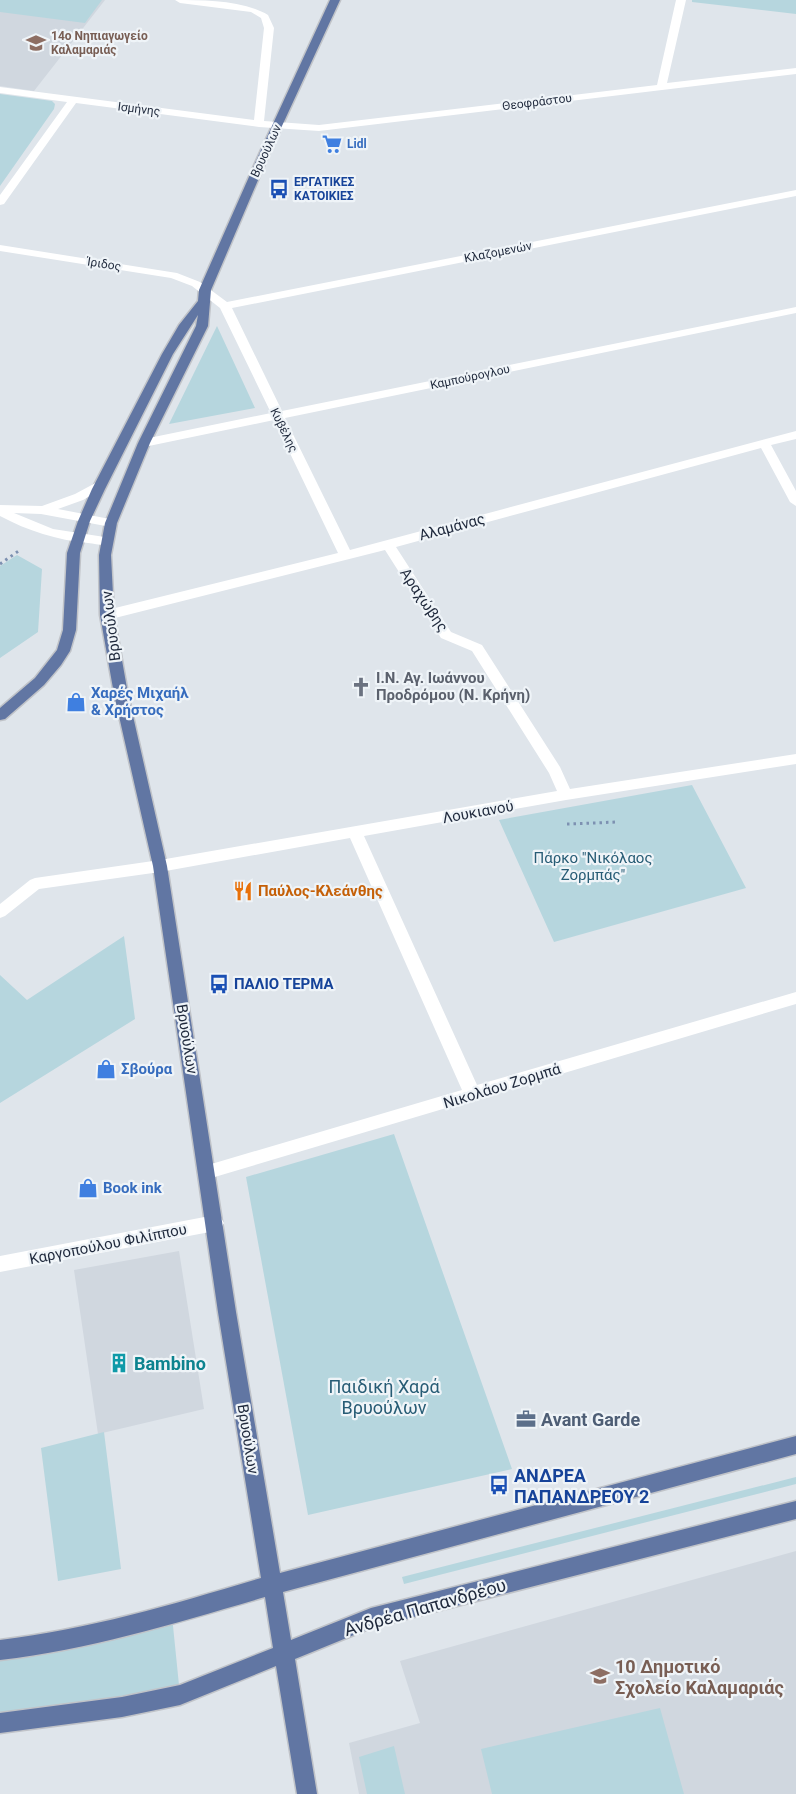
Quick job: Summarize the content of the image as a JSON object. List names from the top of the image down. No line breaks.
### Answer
{"streets":{"main road":["Βρυούλων","Ανδρέα Παπανδρέου"],"street":["Θεοφράστου","Ισμήνης","Κλαζομενών","Ίριδος","Καμπούρογλου","Κυβέλης","Αλαμάνας","Αραχώβης","Λουκιανού","Νικολάου Ζορμπά","Καργοπούλου Φιλίππου"]},"crossings":[["Θεοφράστου","Ισμήνης"],["Θεοφράστου","Βρυούλων"],["Ισμήνης","Βρυούλων"],["Βρυούλων","Ίριδος"],["Βρυούλων","Καμπούρογλου"],["Βρυούλων","Αλαμάνας"],["Βρυούλων","Λουκιανού"],["Βρυούλων","Νικολάου Ζορμπά"],["Βρυούλων","Καργοπούλου Φιλίππου"],["Βρυούλων","Ανδρέα Παπανδρέου"],["Κλαζομενών","Κυβέλης"],["Καμπούρογλου","Κυβέλης"],["Κυβέλης","Αλαμάνας"],["Αλαμάνας","Αραχώβης"],["Αραχώβης","Λουκιανού"]],"parks":["Πάρκο \"Νικόλαος Ζορμπάς\"","Παιδική Χαρά Βρυούλων"],"places":{"school or university":["14ο Νηπιαγωγείο Καλαμαριάς","10 Δημοτικό Σχολείο Καλαμαριάς"],"supermarket":["Lidl"],"bus stop":["ΕΡΓΑΤΙΚΕΣ ΚΑΤΟΙΚΙΕΣ","ΠΑΛΙΟ ΤΕΡΜΑ","ΑΝΔΡΕΑ ΠΑΠΑΝΔΡΕΟΥ 2"],"church":["Ι.Ν. Αγ. Ιωάννου Προδρόμου (Ν. Κρήνη)"],"shop":["Χαρές Μιχαήλ & Χρήστος","Σβούρα","Book ink"],"restaurant":["Παύλος-Κλεάνθης"],"building":["Bambino"],"office":["Avant Garde"]}}
